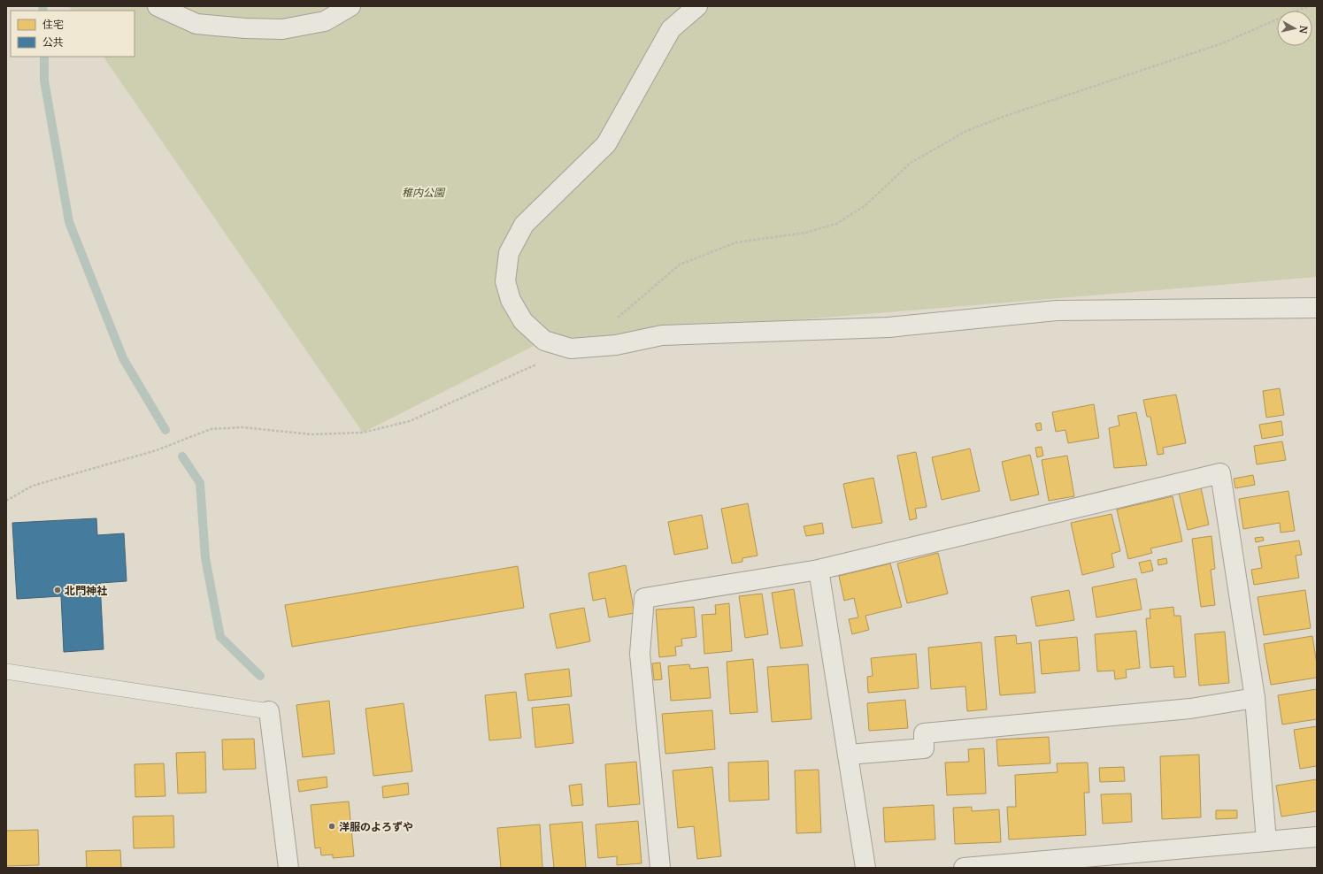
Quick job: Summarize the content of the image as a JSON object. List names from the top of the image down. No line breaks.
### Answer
{"parks":["稚内公園"],"places":["北門神社","洋服のよろずや"],"legend":["住宅","公共"],"north":"right"}
